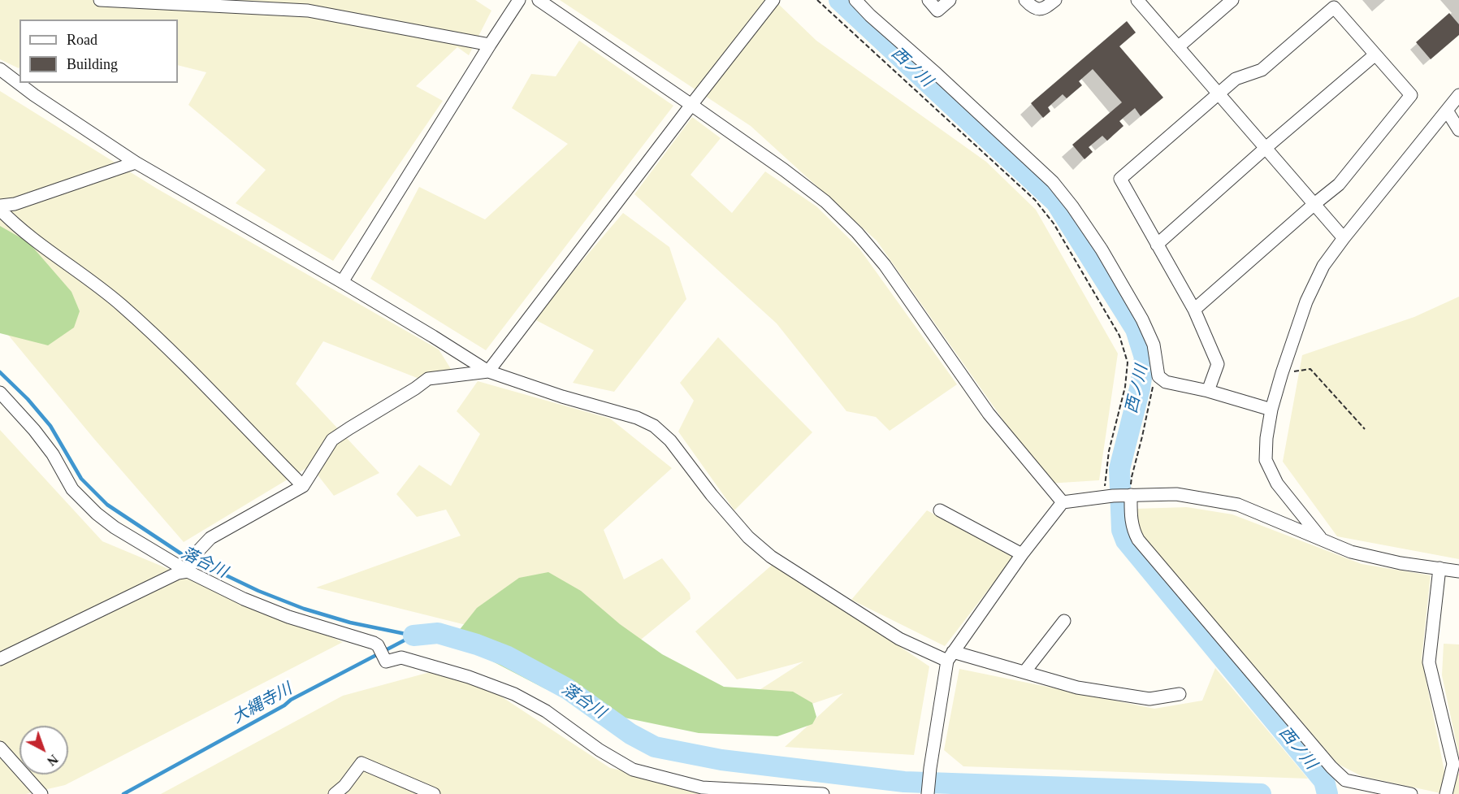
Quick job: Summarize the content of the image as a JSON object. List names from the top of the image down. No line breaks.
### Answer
{"water":["西ノ川","落合川","大縄寺川"],"legend":["Road","Building"],"north":"bottom right"}
